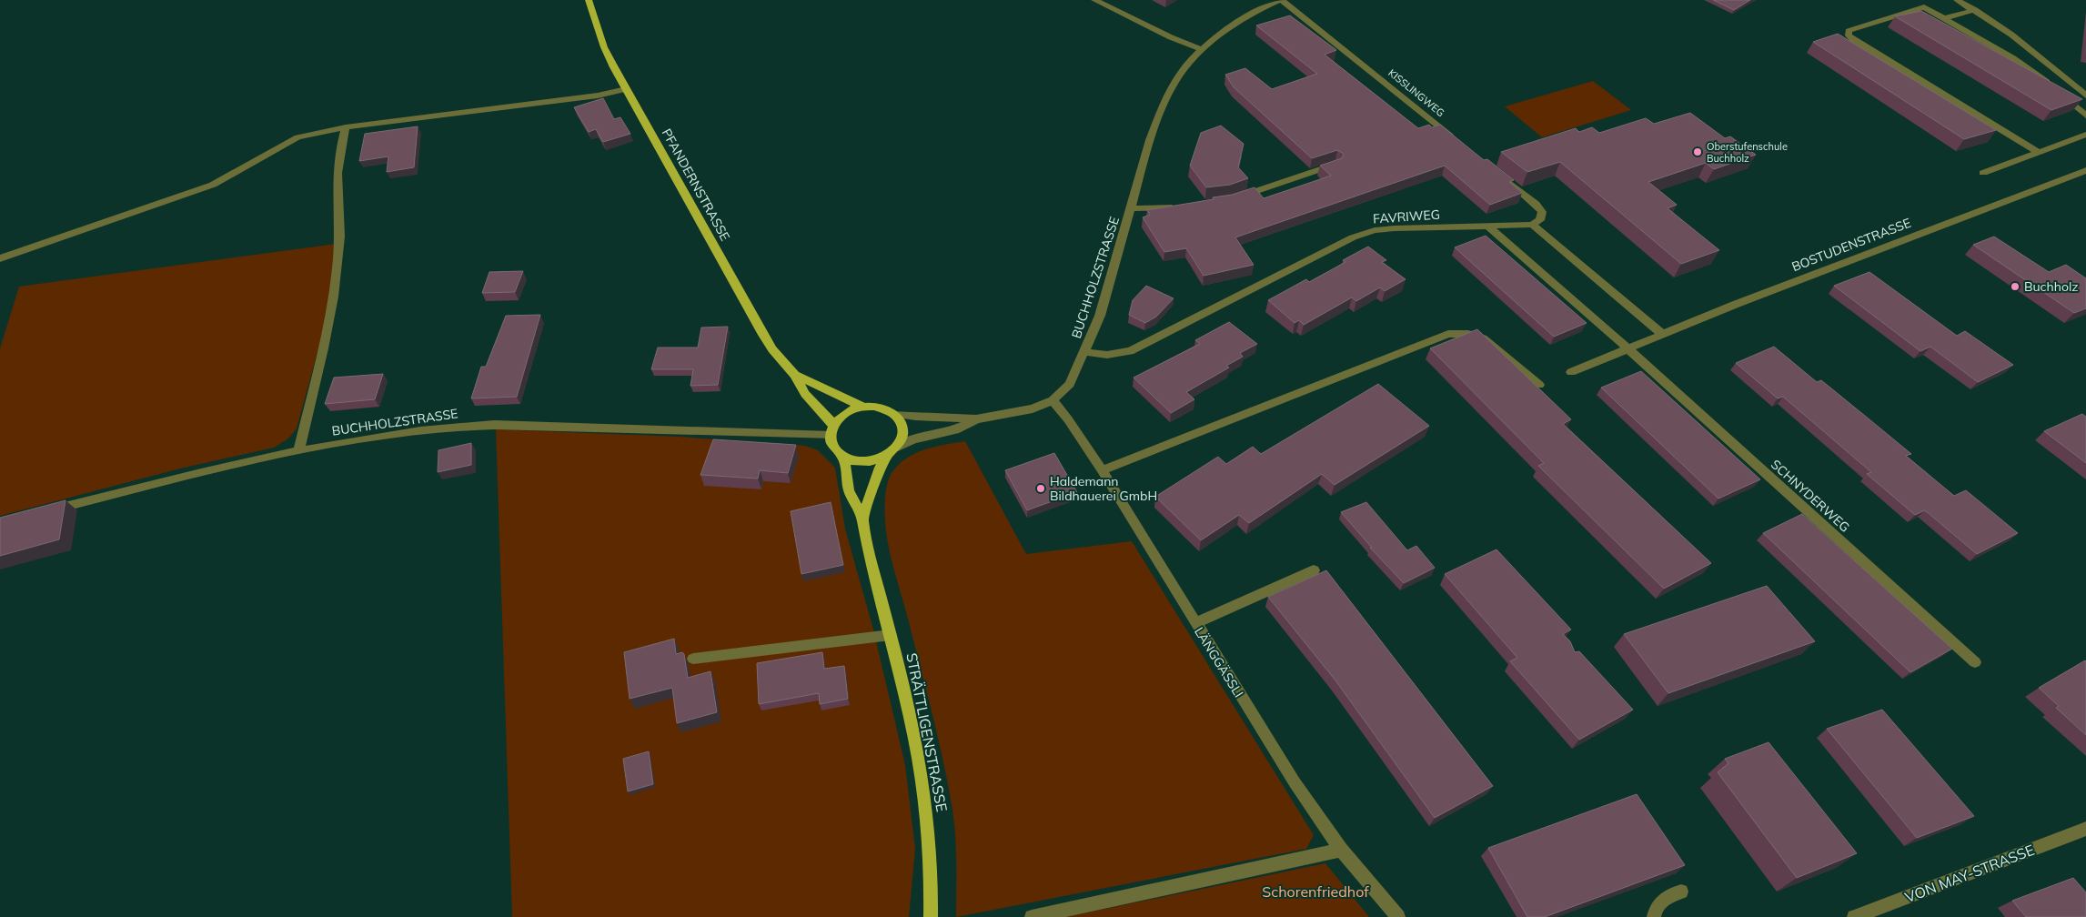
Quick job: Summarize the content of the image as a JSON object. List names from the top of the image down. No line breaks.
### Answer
{"streets":{"main road":["PFANDERNSTRASSE","STRÄTTLIGENSTRASSE"],"street":["KISSLINGWEG","FAVRIWEG","BOSTUDENSTRASSE","BUCHHOLZSTRASSE","SCHNYDERWEG","LÄNGGÄSSLI","VON MAY-STRASSE"]},"crossings":[["KISSLINGWEG","BUCHHOLZSTRASSE"],["PFANDERNSTRASSE","BUCHHOLZSTRASSE"],["PFANDERNSTRASSE","STRÄTTLIGENSTRASSE"],["FAVRIWEG","BUCHHOLZSTRASSE"],["FAVRIWEG","SCHNYDERWEG"],["BOSTUDENSTRASSE","SCHNYDERWEG"],["BUCHHOLZSTRASSE","LÄNGGÄSSLI"],["BUCHHOLZSTRASSE","STRÄTTLIGENSTRASSE"]],"parks":["Schorenfriedhof"],"places":["Oberstufenschule Buchholz","Buchholz","Haldemann Bildhauerei GmbH"]}
